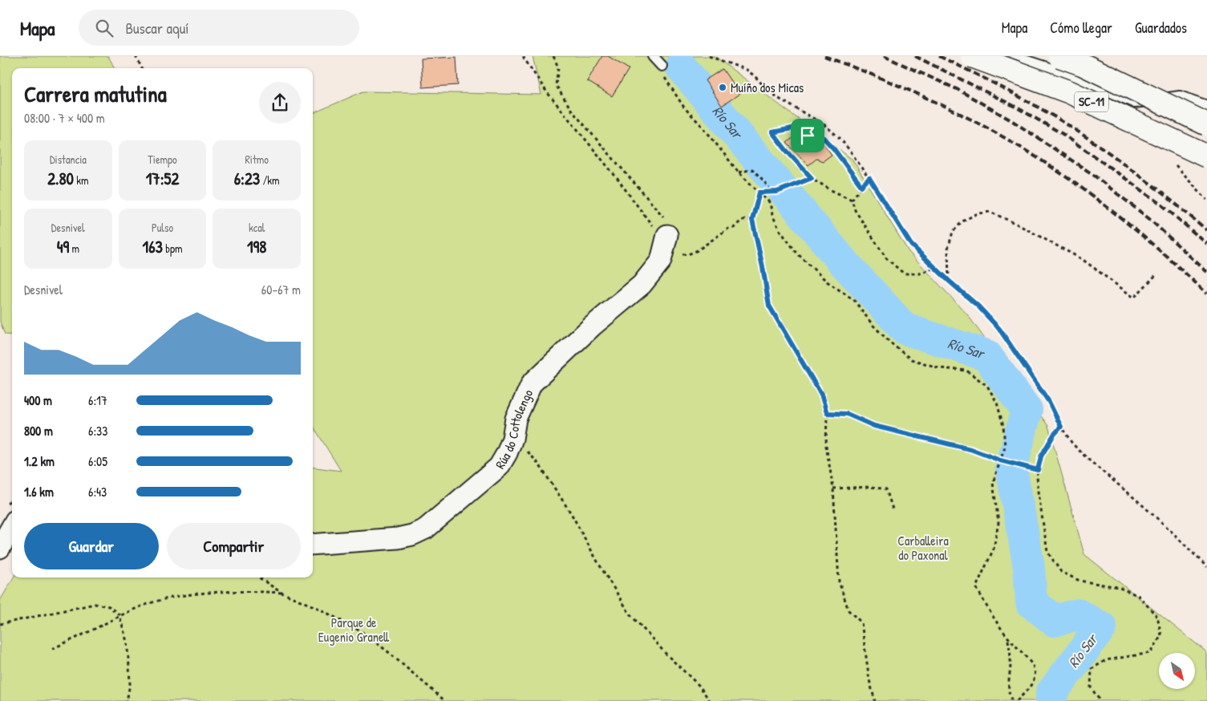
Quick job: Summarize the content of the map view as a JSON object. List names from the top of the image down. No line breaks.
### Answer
{"streets":{"highway":["SC-11"],"street":["Rúa do Cottolengo"]},"water":["Río Sar"],"parks":["Carballeira do Paxonal","Parque de Eugenio Granell"],"places":["Muíño dos Micas"],"north":"bottom right","page":{"header":"Mapa","search":"Buscar aquí","nav":["Mapa","Cómo llegar","Guardados"],"heading":["Carrera matutina","08:00 · 7 × 400 m"],"stats":[["Distancia","2.80 km"],["Tiempo","17:52"],["Ritmo","6:23 /km"],["Desnivel","49 m"],["Pulso","163 bpm"],["kcal","198"]],"chart":["Desnivel","60–67 m"],"list":[{"name":"400 m","note":"6:17"},{"name":"800 m","note":"6:33"},{"name":"1.2 km","note":"6:05"},{"name":"1.6 km","note":"6:43"}],"buttons":["Guardar","Compartir"]}}
